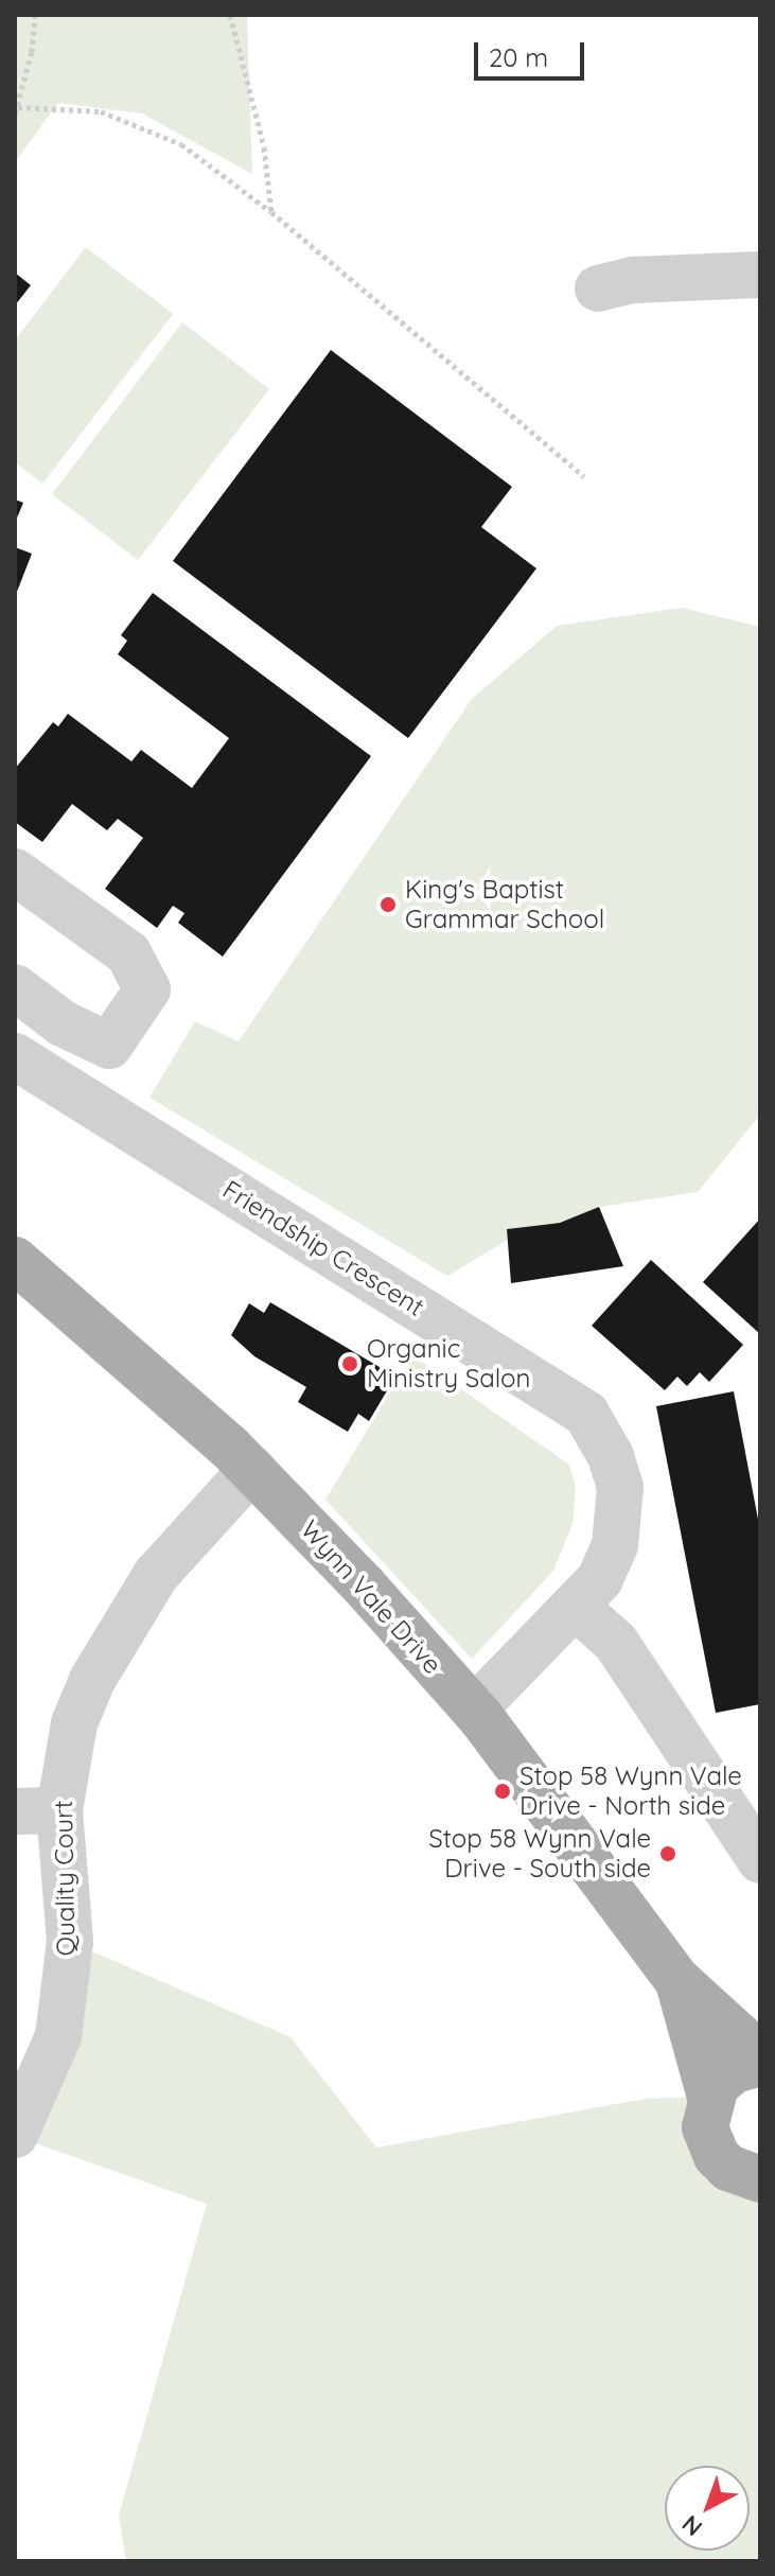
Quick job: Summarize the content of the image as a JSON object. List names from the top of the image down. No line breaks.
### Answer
{"streets":{"main road":["Wynn Vale Drive"],"street":["Friendship Crescent","Quality Court"]},"crossings":[["Friendship Crescent","Wynn Vale Drive"],["Wynn Vale Drive","Quality Court"]],"places":["King's Baptist Grammar School","Organic Ministry Salon","Stop 58 Wynn Vale Drive - North side","Stop 58 Wynn Vale Drive - South side"],"scale_bar":"20 m","north":"bottom left"}
